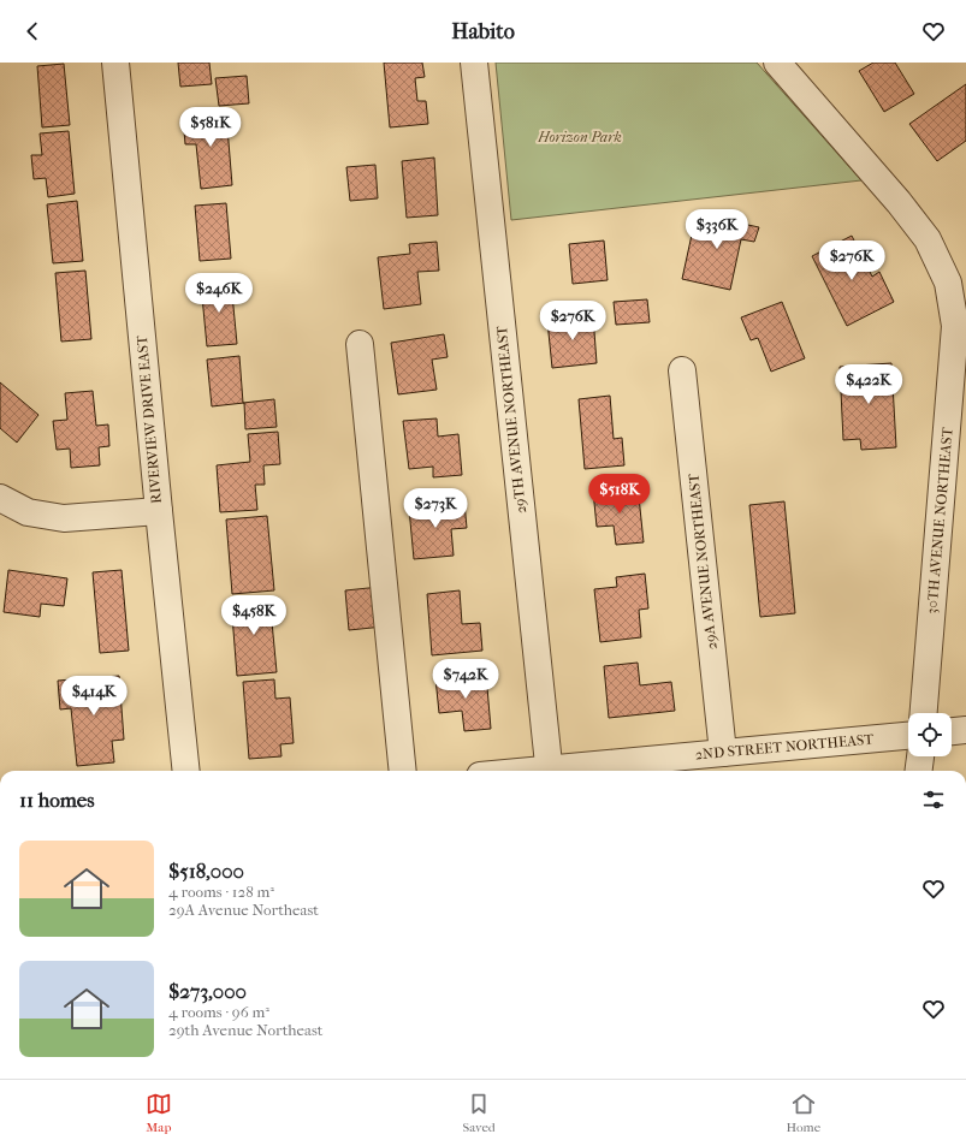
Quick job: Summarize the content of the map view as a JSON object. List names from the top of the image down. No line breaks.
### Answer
{"streets":{"street":["RIVERVIEW DRIVE EAST","29TH AVENUE NORTHEAST","30TH AVENUE NORTHEAST","29A AVENUE NORTHEAST","2ND STREET NORTHEAST"]},"crossings":[["29A AVENUE NORTHEAST","2ND STREET NORTHEAST"]],"parks":["Horizon Park"],"page":{"header":"Habito","price":["$581K","$336K","$276K","$246K","$276K","$422K","$518K","$273K","$458K","$742K","$414K"],"heading":"11 homes","list":[{"name":"$518,000","note":"4 rooms · 128 m² · 29A Avenue Northeast"},{"name":"$273,000","note":"4 rooms · 96 m² · 29th Avenue Northeast"}],"tabs":["Map","Saved","Home"]}}
